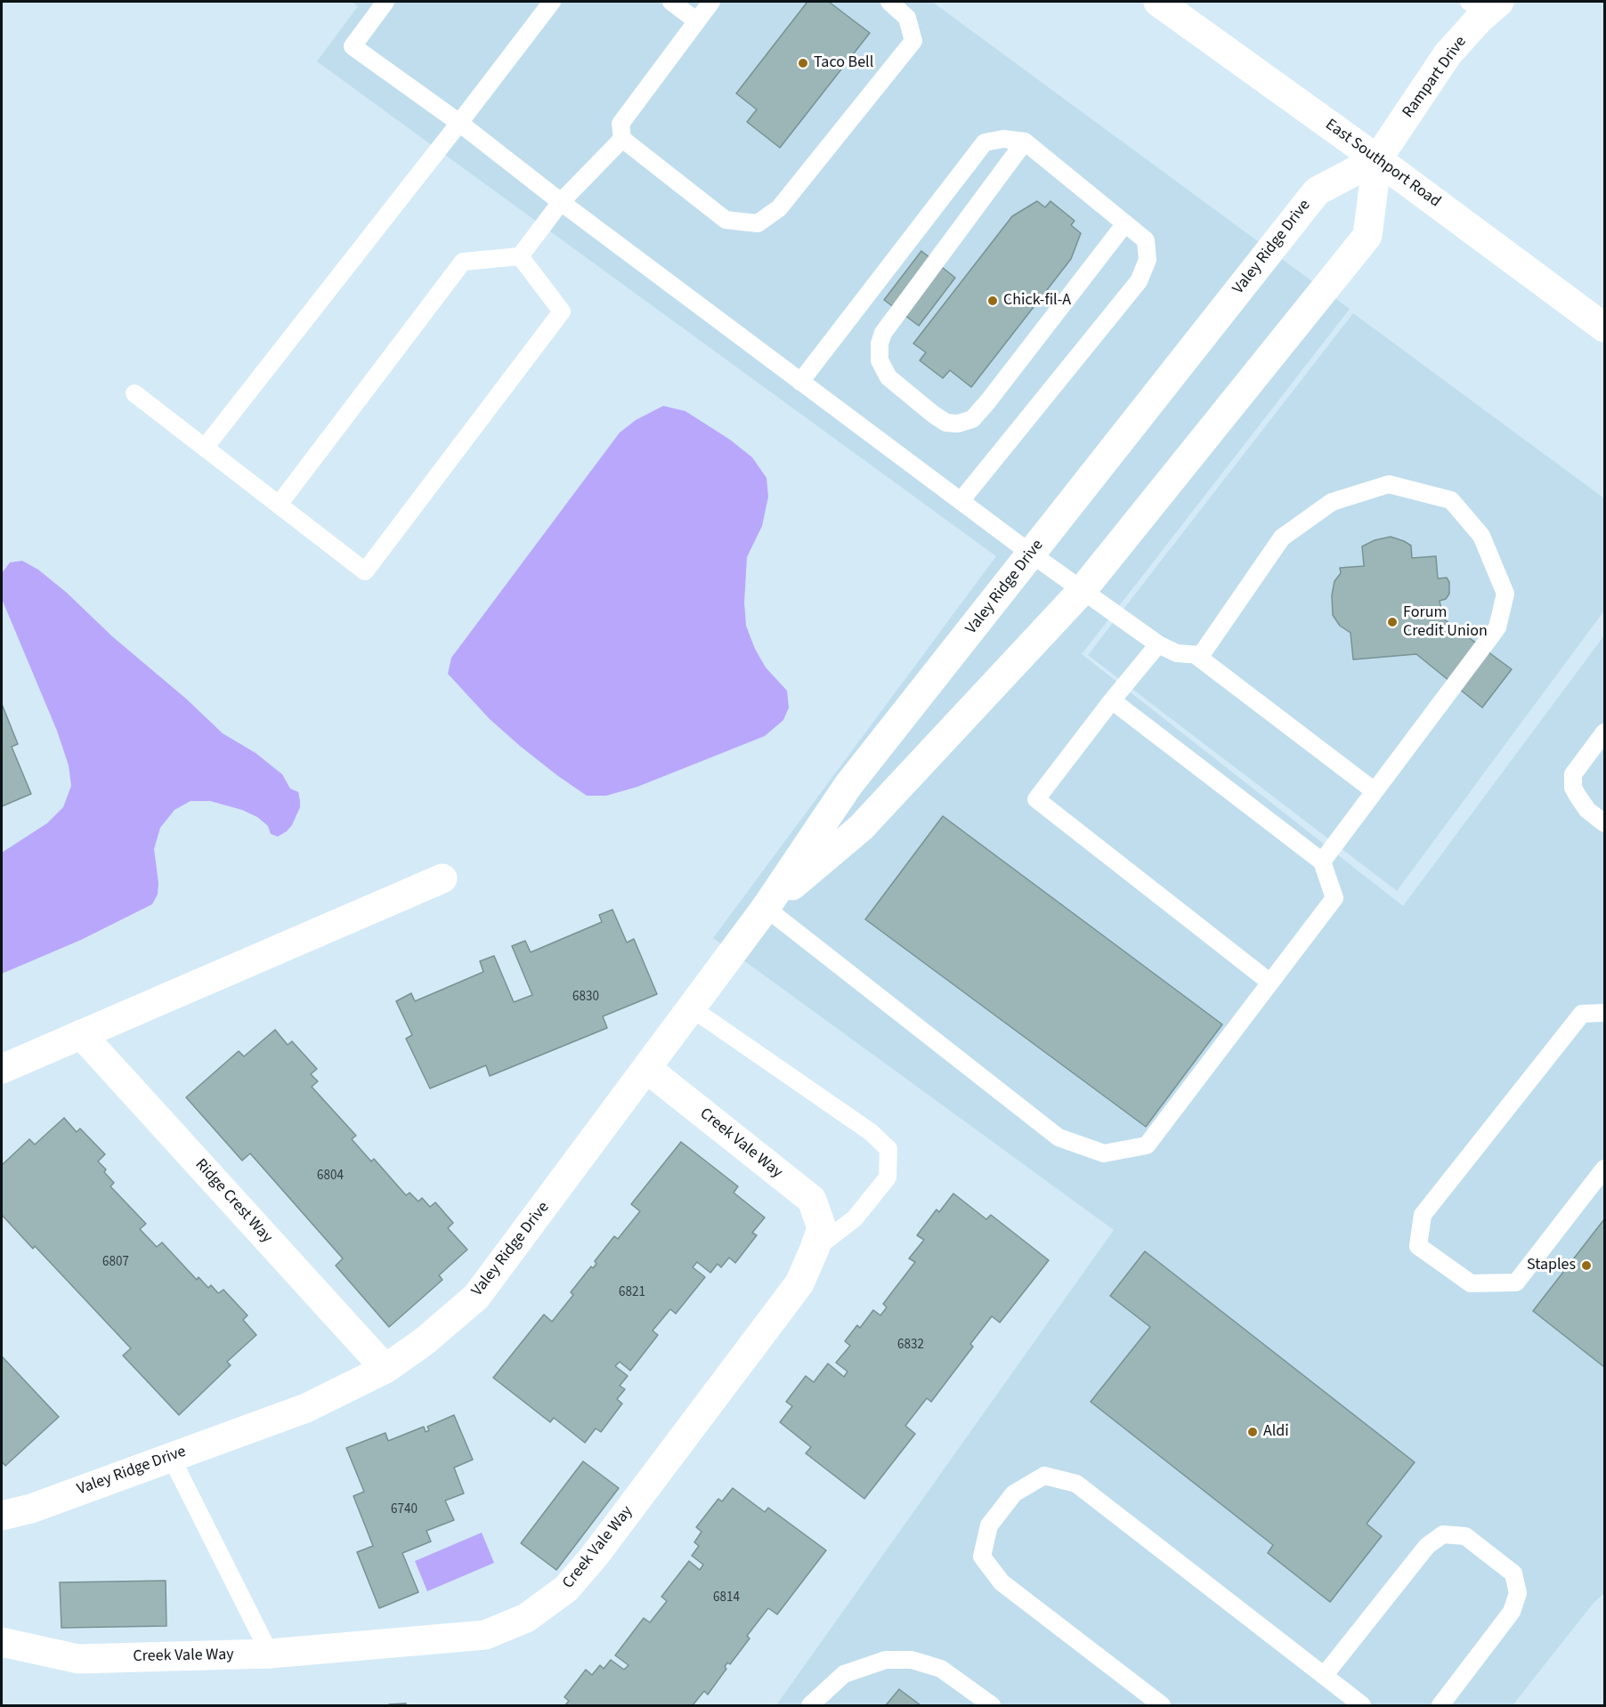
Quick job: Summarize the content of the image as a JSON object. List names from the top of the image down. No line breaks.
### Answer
{"streets":{"street":["Rampart Drive","East Southport Road","Valey Ridge Drive","Creek Vale Way","Ridge Crest Way"]},"crossings":[["Rampart Drive","East Southport Road"],["Rampart Drive","Valey Ridge Drive"],["East Southport Road","Valey Ridge Drive"],["Valey Ridge Drive","Creek Vale Way"],["Valey Ridge Drive","Ridge Crest Way"]],"places":["Taco Bell","Chick-fil-A","Forum Credit Union","Staples","Aldi"],"house_numbers":["6830","6804","6807","6821","6832","6740","6814"]}
